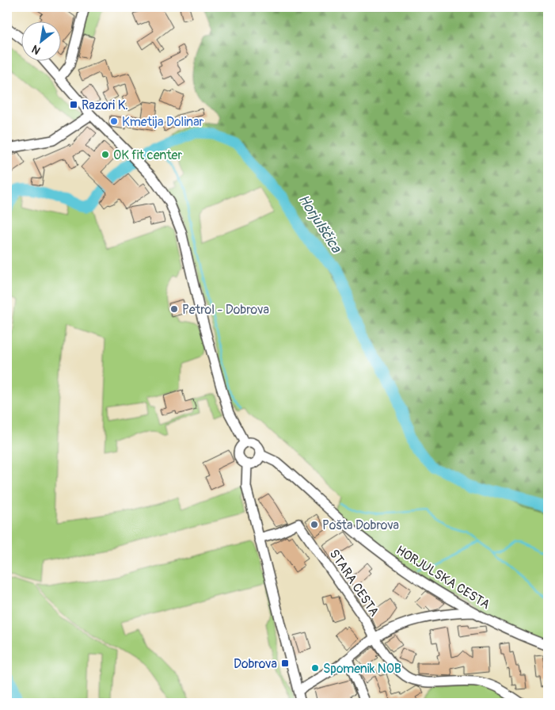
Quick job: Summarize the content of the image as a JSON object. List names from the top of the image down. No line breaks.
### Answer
{"streets":{"street":["HORJULSKA CESTA","STARA CESTA"]},"water":["Horjulščica"],"places":{"transit":["Razori K.","Dobrova"],"other":["Kmetija Dolinar","OK fit center","Petrol - Dobrova","Pošta Dobrova","Spomenik NOB"]},"north":"bottom left"}
